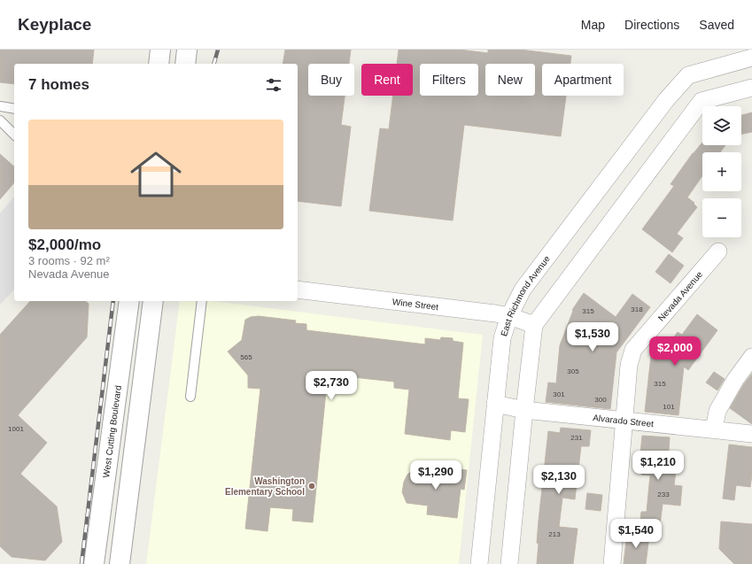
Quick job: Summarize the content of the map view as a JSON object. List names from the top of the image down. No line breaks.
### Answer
{"streets":{"street":["Nevada Avenue","East Richmond Avenue","Wine Street","Alvarado Street","West Cutting Boulevard"]},"crossings":[["Nevada Avenue","Alvarado Street"],["East Richmond Avenue","Wine Street"],["East Richmond Avenue","Alvarado Street"]],"places":["Washington Elementary School"],"house_numbers":["318","315","565","305","315","301","300","101","1001","231","233","213"],"page":{"header":"Keyplace","nav":["Map","Directions","Saved"],"chip":["Buy","Rent","Filters","New","Apartment"],"heading":"7 homes","map_buttons":["+","−"],"list":[{"name":"$2,000/mo","note":"3 rooms · 92 m² · Nevada Avenue"}],"price":["$1,530","$2,000","$2,730","$1,210","$1,290","$2,130","$1,540"]}}
